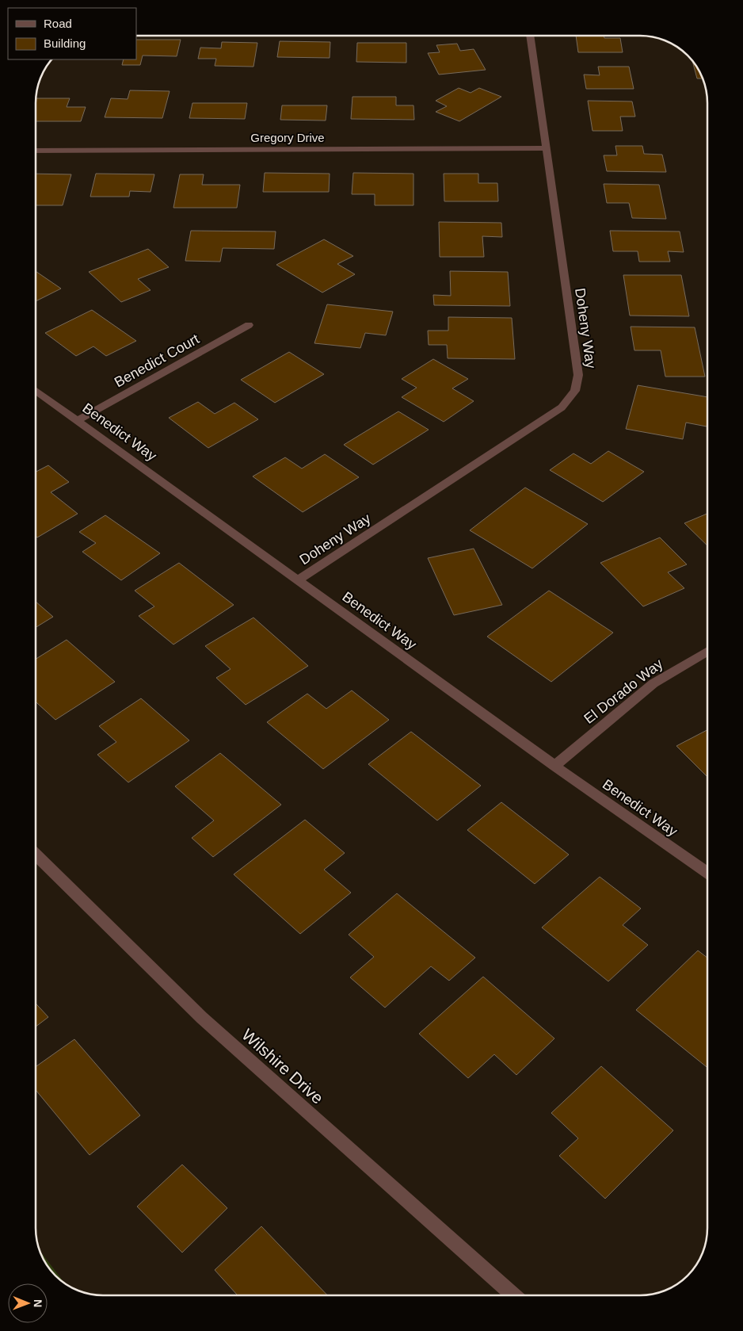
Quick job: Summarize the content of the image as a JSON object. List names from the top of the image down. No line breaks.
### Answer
{"streets":{"street":["Gregory Drive","Doheny Way","Benedict Court","Benedict Way","El Dorado Way","Wilshire Drive"]},"crossings":[["Gregory Drive","Doheny Way"],["Doheny Way","Benedict Way"],["Benedict Court","Benedict Way"],["Benedict Way","El Dorado Way"]],"legend":["Road","Building"],"north":"right"}
